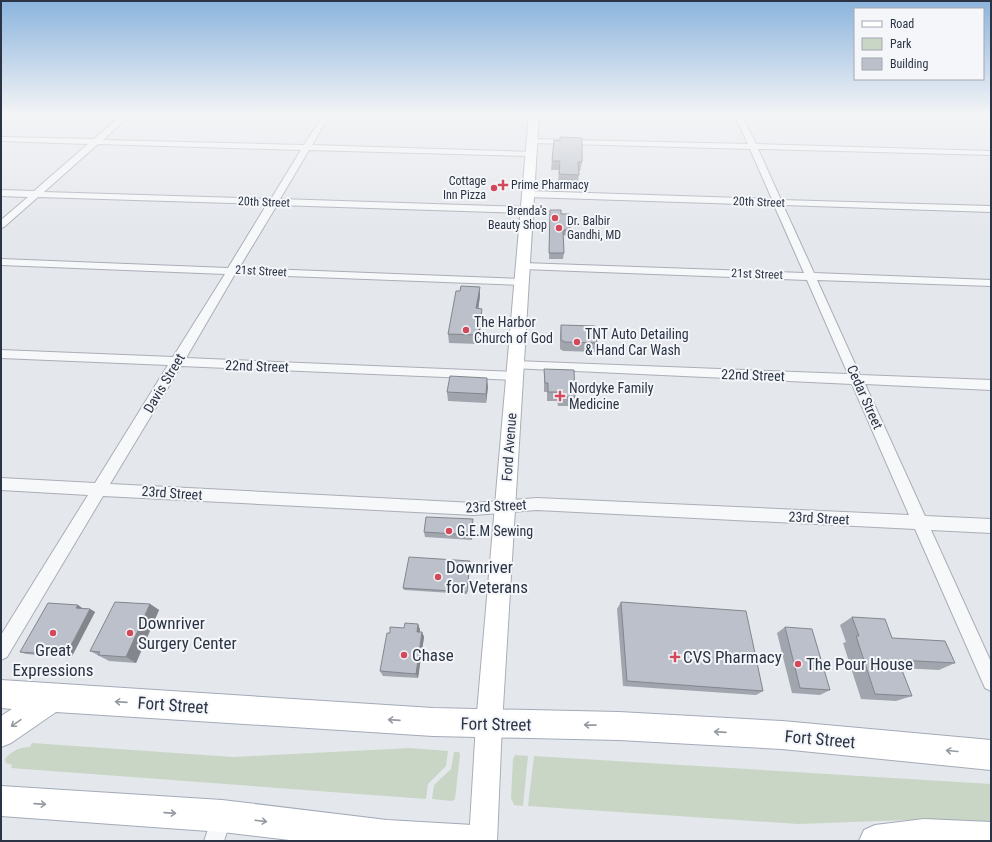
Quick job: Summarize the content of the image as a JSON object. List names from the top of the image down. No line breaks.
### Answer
{"streets":{"main road":["Ford Avenue","Fort Street"],"street":["20th Street","21st Street","22nd Street","Davis Street","Cedar Street","23rd Street"]},"crossings":[["20th Street","Davis Street"],["20th Street","Cedar Street"],["20th Street","Ford Avenue"],["21st Street","Davis Street"],["21st Street","Cedar Street"],["21st Street","Ford Avenue"],["22nd Street","Davis Street"],["22nd Street","Cedar Street"],["22nd Street","Ford Avenue"],["Davis Street","23rd Street"],["Cedar Street","23rd Street"],["Ford Avenue","23rd Street"],["Ford Avenue","Fort Street"]],"places":{"health":["Prime Pharmacy","Nordyke Family Medicine","CVS Pharmacy"],"other":["Cottage Inn Pizza","Brenda's Beauty Shop","Dr. Balbir Gandhi, MD","The Harbor Church of God","TNT Auto Detailing & Hand Car Wash","G.E.M Sewing","Downriver for Veterans","Great Expressions","Downriver Surgery Center","Chase","The Pour House"]},"legend":["Road","Park","Building"]}
